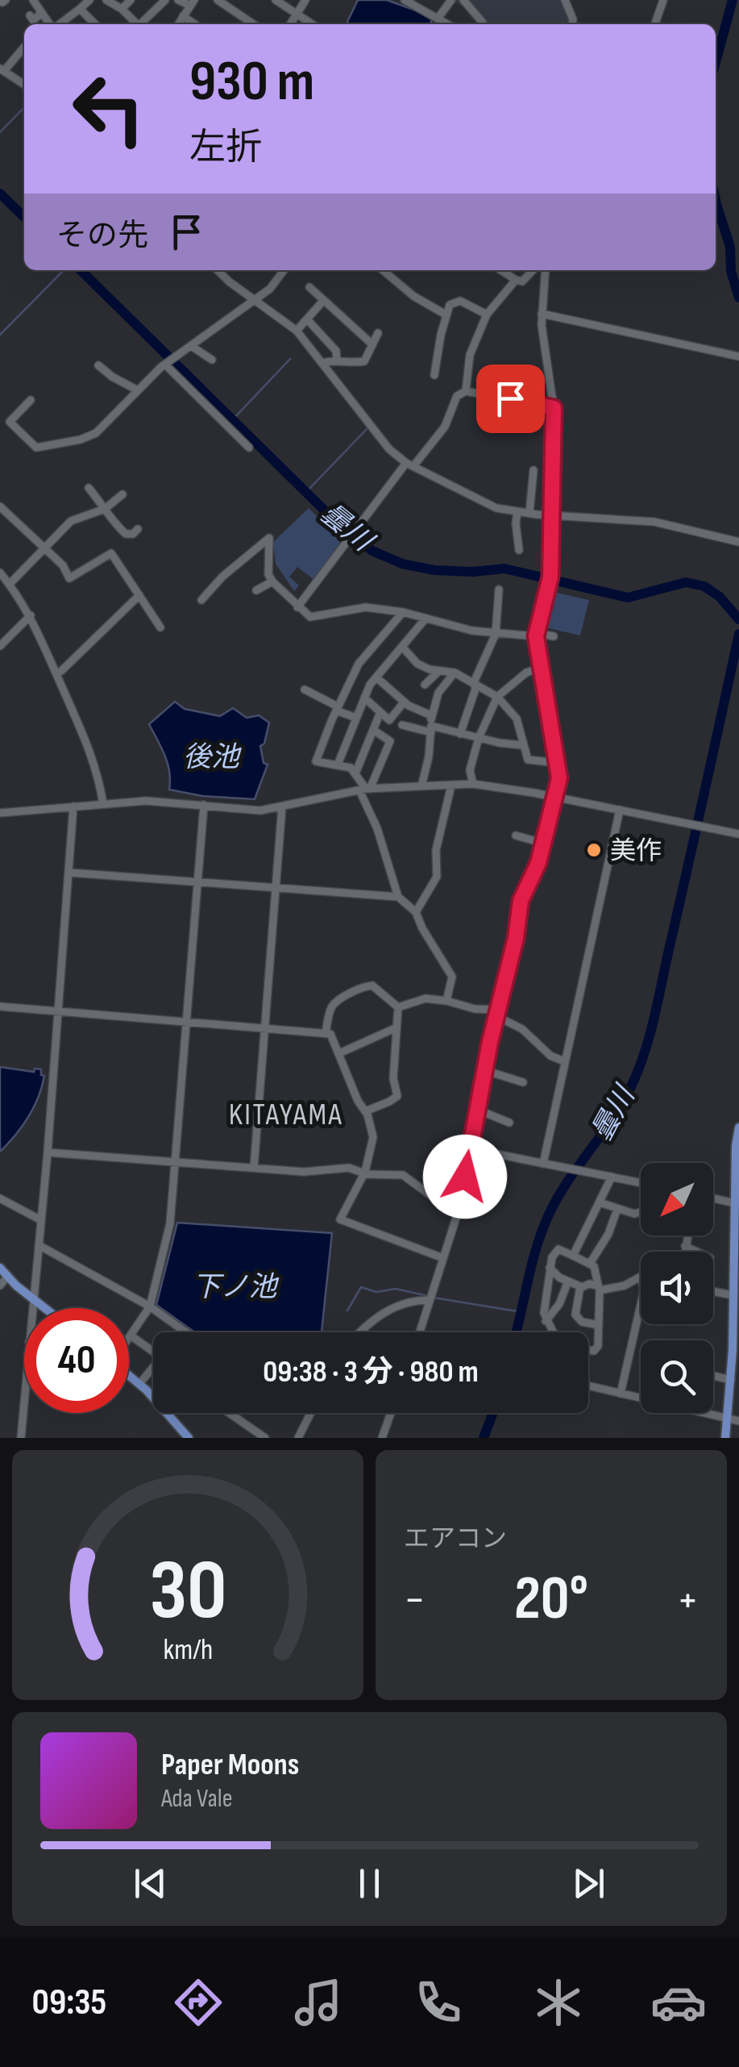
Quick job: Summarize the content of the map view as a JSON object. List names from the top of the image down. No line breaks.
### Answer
{"districts":["KITAYAMA"],"water":["曇川","後池","下ノ池"],"places":["美作"],"north":"bottom left","page":{"turn":["930 m","左折"],"then":"その先","limit":"40","trip":"09:38 · 3 分 · 980 m","tile":"エアコン","heat":["−","20°","+"],"song":["Paper Moons","Ada Vale"],"tabs":"09:35","gauge":["30","km/h"]}}
